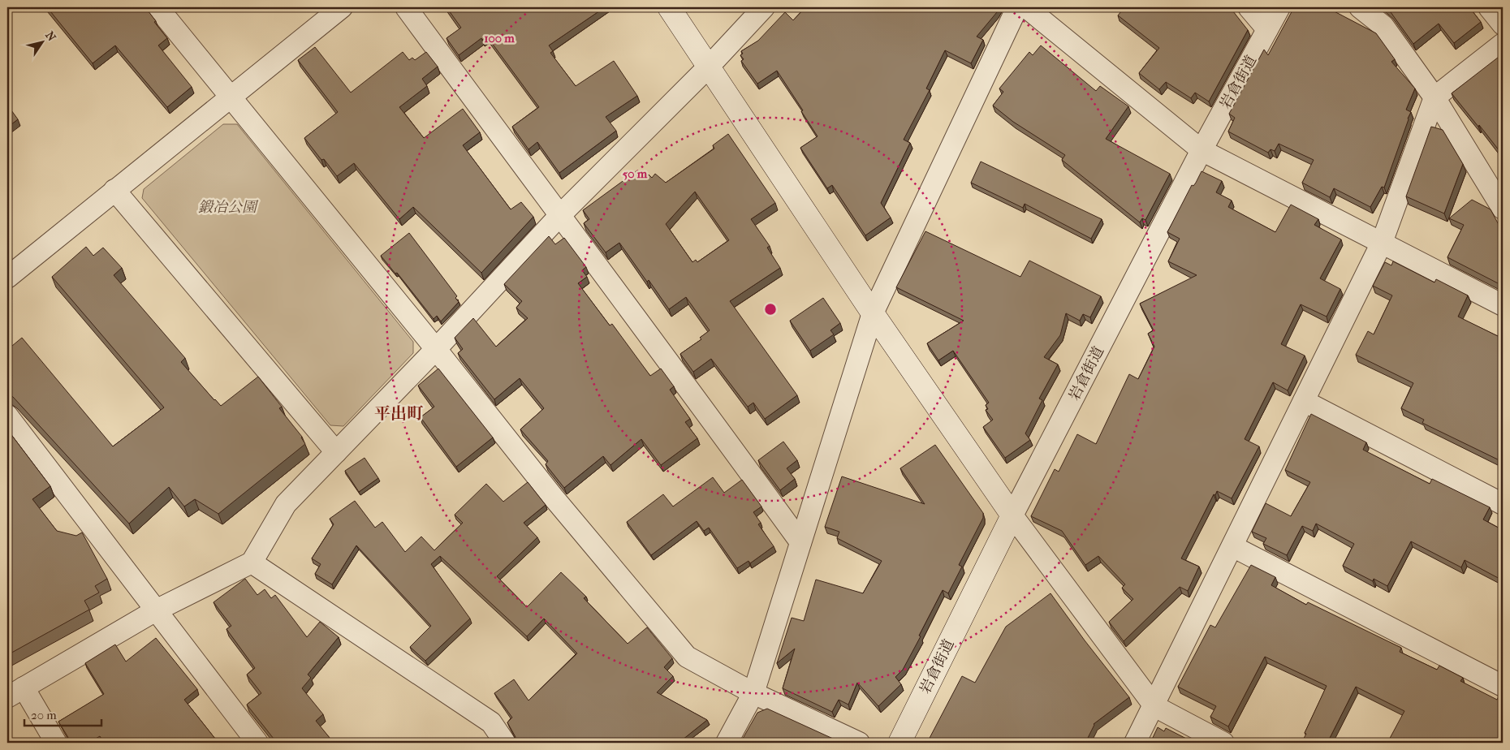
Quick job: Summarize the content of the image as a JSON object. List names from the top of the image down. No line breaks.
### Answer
{"streets":{"street":["岩倉街道"]},"districts":["平出町"],"parks":["鍛冶公園"],"scale_bar":"20 m","north":"top right","rings":["100 m","50 m"]}
